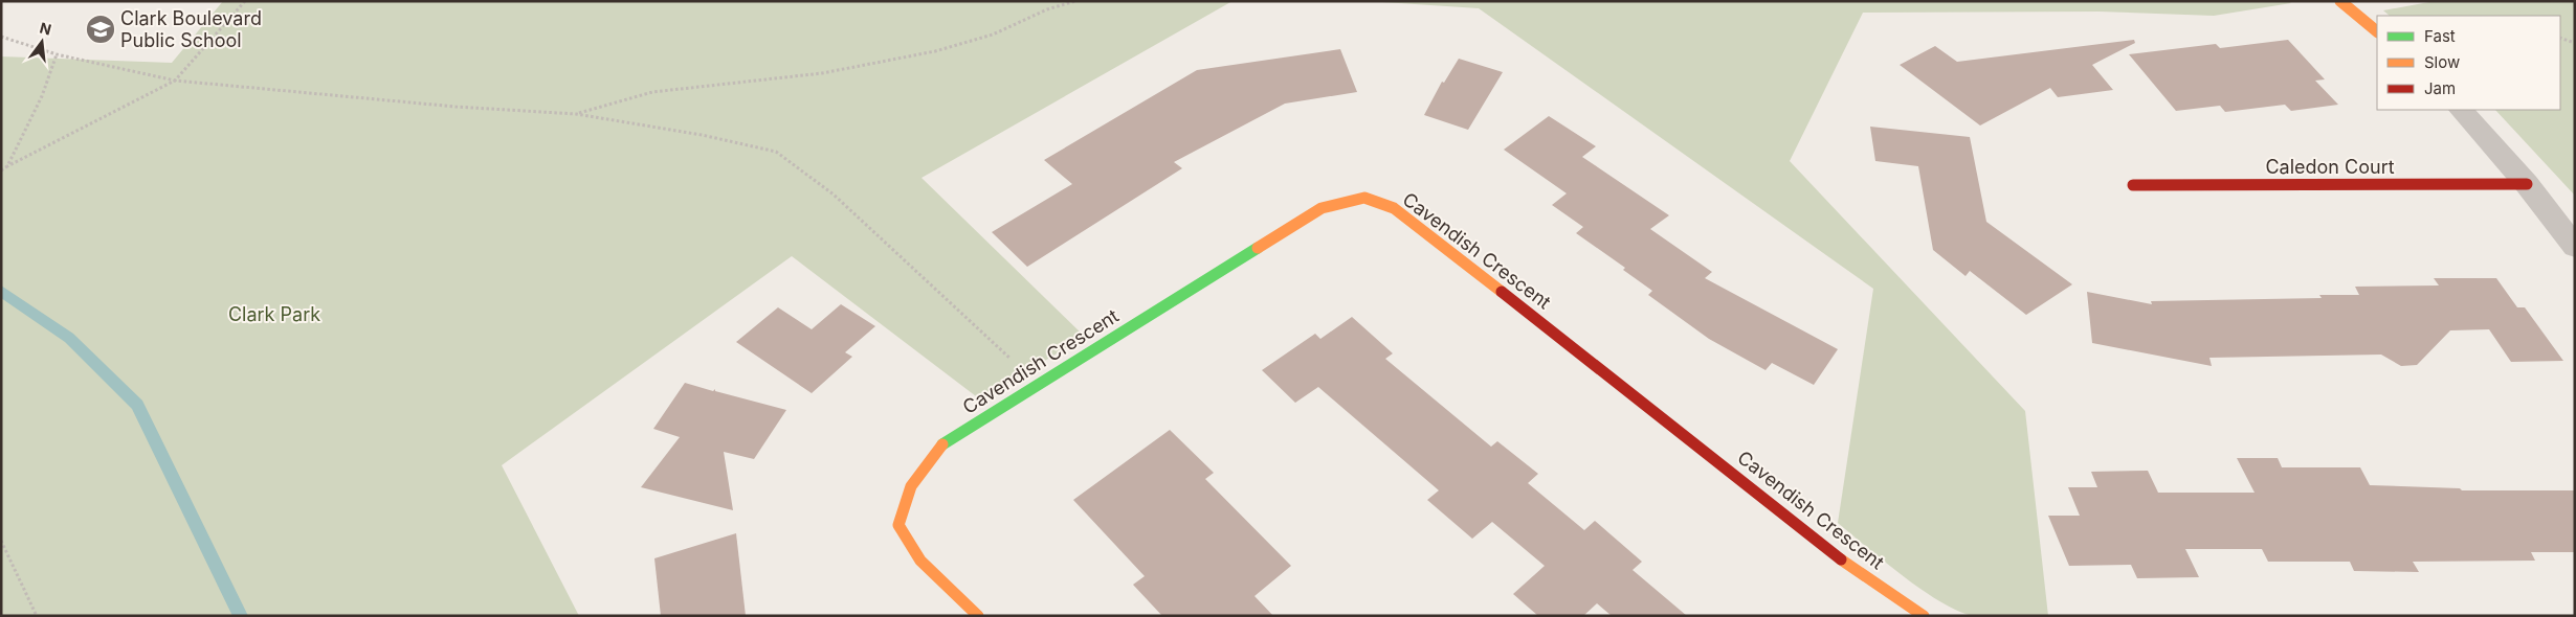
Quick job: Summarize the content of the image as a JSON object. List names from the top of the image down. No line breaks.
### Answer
{"streets":{"street":["Caledon Court","Cavendish Crescent"]},"parks":["Clark Park"],"places":{"school or university":["Clark Boulevard Public School"]},"legend":["Fast","Slow","Jam"],"north":"top"}
